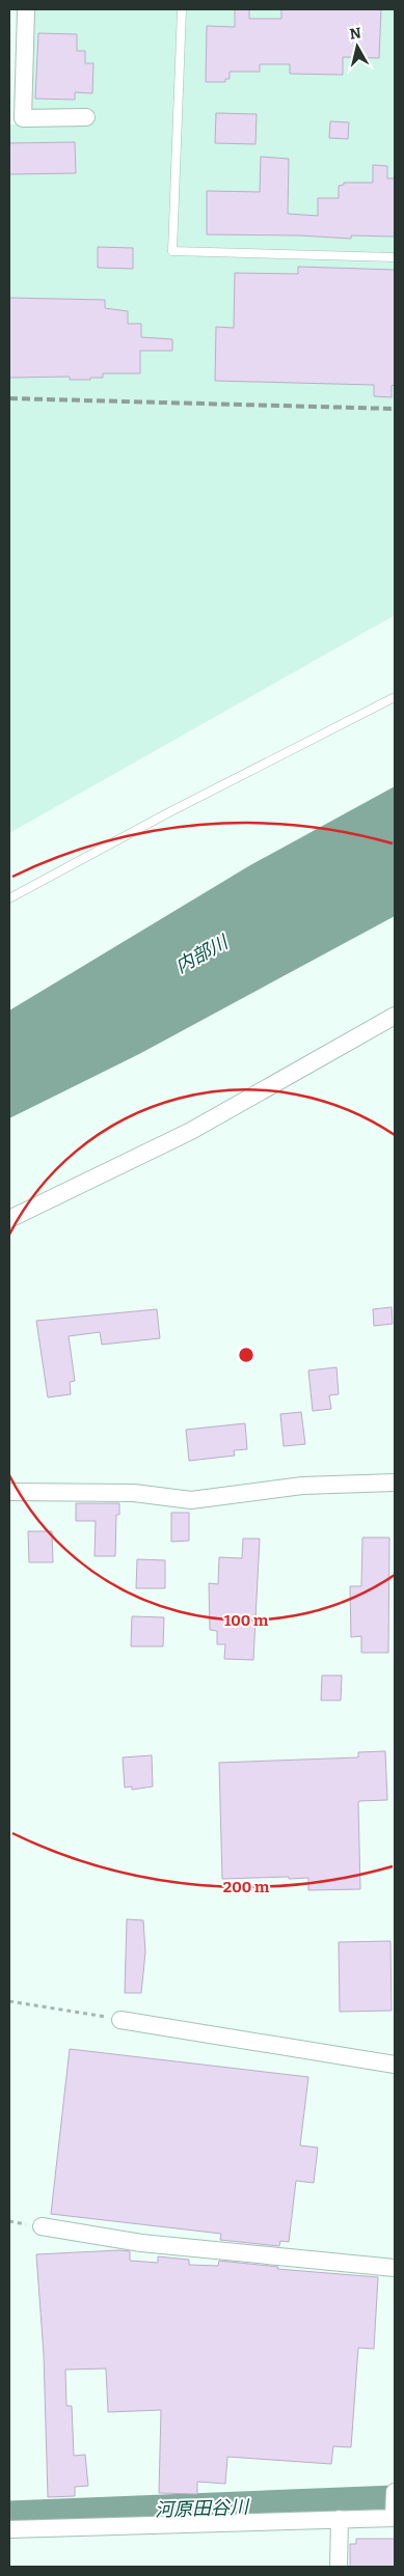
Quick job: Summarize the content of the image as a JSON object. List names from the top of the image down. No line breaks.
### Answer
{"water":["内部川","河原田谷川"],"north":"top","rings":["100 m","200 m"]}
